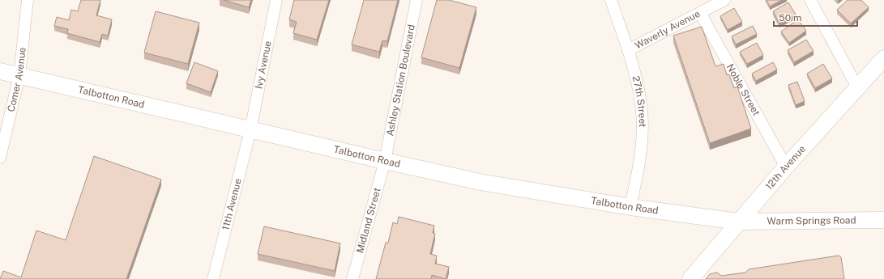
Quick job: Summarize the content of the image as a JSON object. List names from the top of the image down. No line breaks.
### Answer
{"streets":{"main road":["Talbotton Road","12th Avenue","Warm Springs Road"],"street":["Waverly Avenue","Ivy Avenue","Comer Avenue","Ashley Station Boulevard","Noble Street","27th Street","11th Avenue","Midland Street"]},"crossings":[["Waverly Avenue","Noble Street"],["Waverly Avenue","27th Street"],["Ivy Avenue","Talbotton Road"],["Ivy Avenue","11th Avenue"],["Comer Avenue","Talbotton Road"],["Ashley Station Boulevard","Talbotton Road"],["Ashley Station Boulevard","Midland Street"],["Noble Street","12th Avenue"],["Talbotton Road","27th Street"],["Talbotton Road","12th Avenue"],["Talbotton Road","11th Avenue"],["Talbotton Road","Midland Street"],["Talbotton Road","Warm Springs Road"],["12th Avenue","Warm Springs Road"]],"scale_bar":"50 m"}
